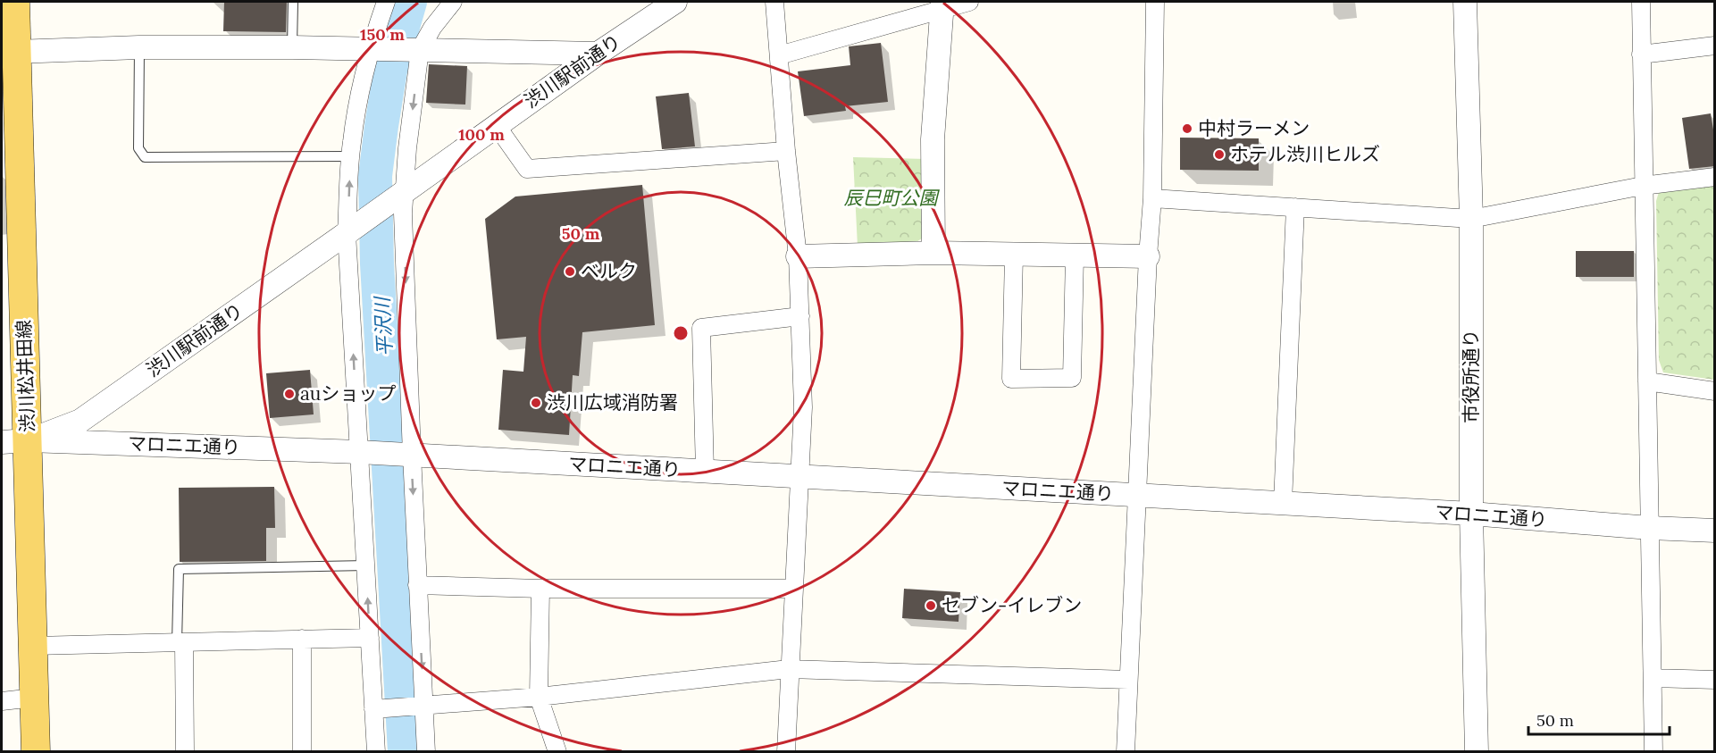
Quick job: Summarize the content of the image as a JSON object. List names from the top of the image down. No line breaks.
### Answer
{"streets":{"main road":["渋川松井田線"],"street":["渋川駅前通り","市役所通り","マロニエ通り"]},"crossings":[["渋川駅前通り","渋川松井田線"],["渋川駅前通り","マロニエ通り"],["渋川松井田線","マロニエ通り"],["市役所通り","マロニエ通り"]],"water":["平沢川"],"parks":["辰巳町公園"],"places":["中村ラーメン","ホテル渋川ヒルズ","ベルク","auショップ","渋川広域消防署","セブン-イレブン"],"scale_bar":"50 m","rings":["150 m","100 m","50 m"]}
